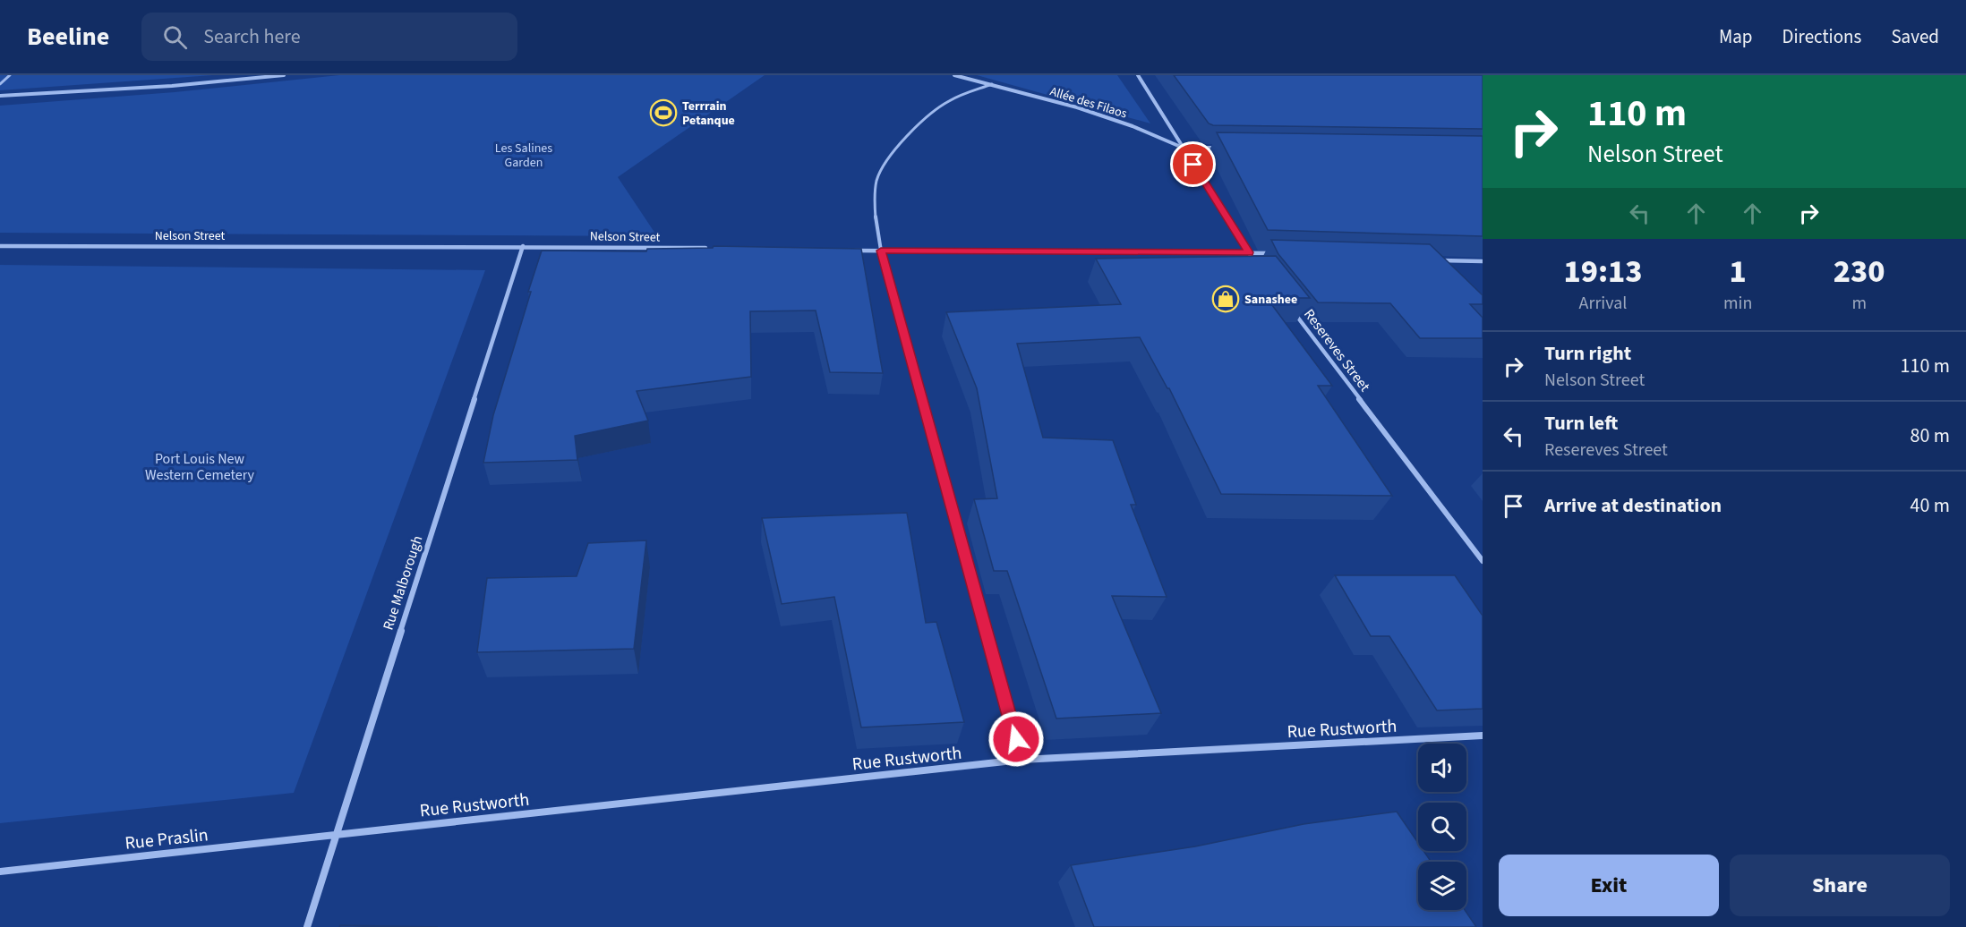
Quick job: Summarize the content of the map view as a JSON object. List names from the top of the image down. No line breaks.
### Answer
{"streets":{"street":["Allée des Filaos","Nelson Street","Resereves Street","Rue Malborough","Rue Rustworth","Rue Praslin"]},"crossings":[["Nelson Street","Rue Malborough"],["Rue Malborough","Rue Rustworth"],["Rue Malborough","Rue Praslin"],["Rue Rustworth","Rue Praslin"]],"parks":["Les Salines Garden","Port Louis New Western Cemetery"],"places":{"sports":["Terrrain Petanque"],"shop":["Sanashee"]},"page":{"header":"Beeline","search":"Search here","nav":["Map","Directions","Saved"],"turn":["110 m","Nelson Street"],"eta":["19:13","Arrival","1","min","230","m"],"list":[{"name":"Turn right","note":"Nelson Street","value":"110 m"},{"name":"Turn left","note":"Resereves Street","value":"80 m"},{"name":"Arrive at destination","value":"40 m"}],"buttons":["Exit","Share"]}}
